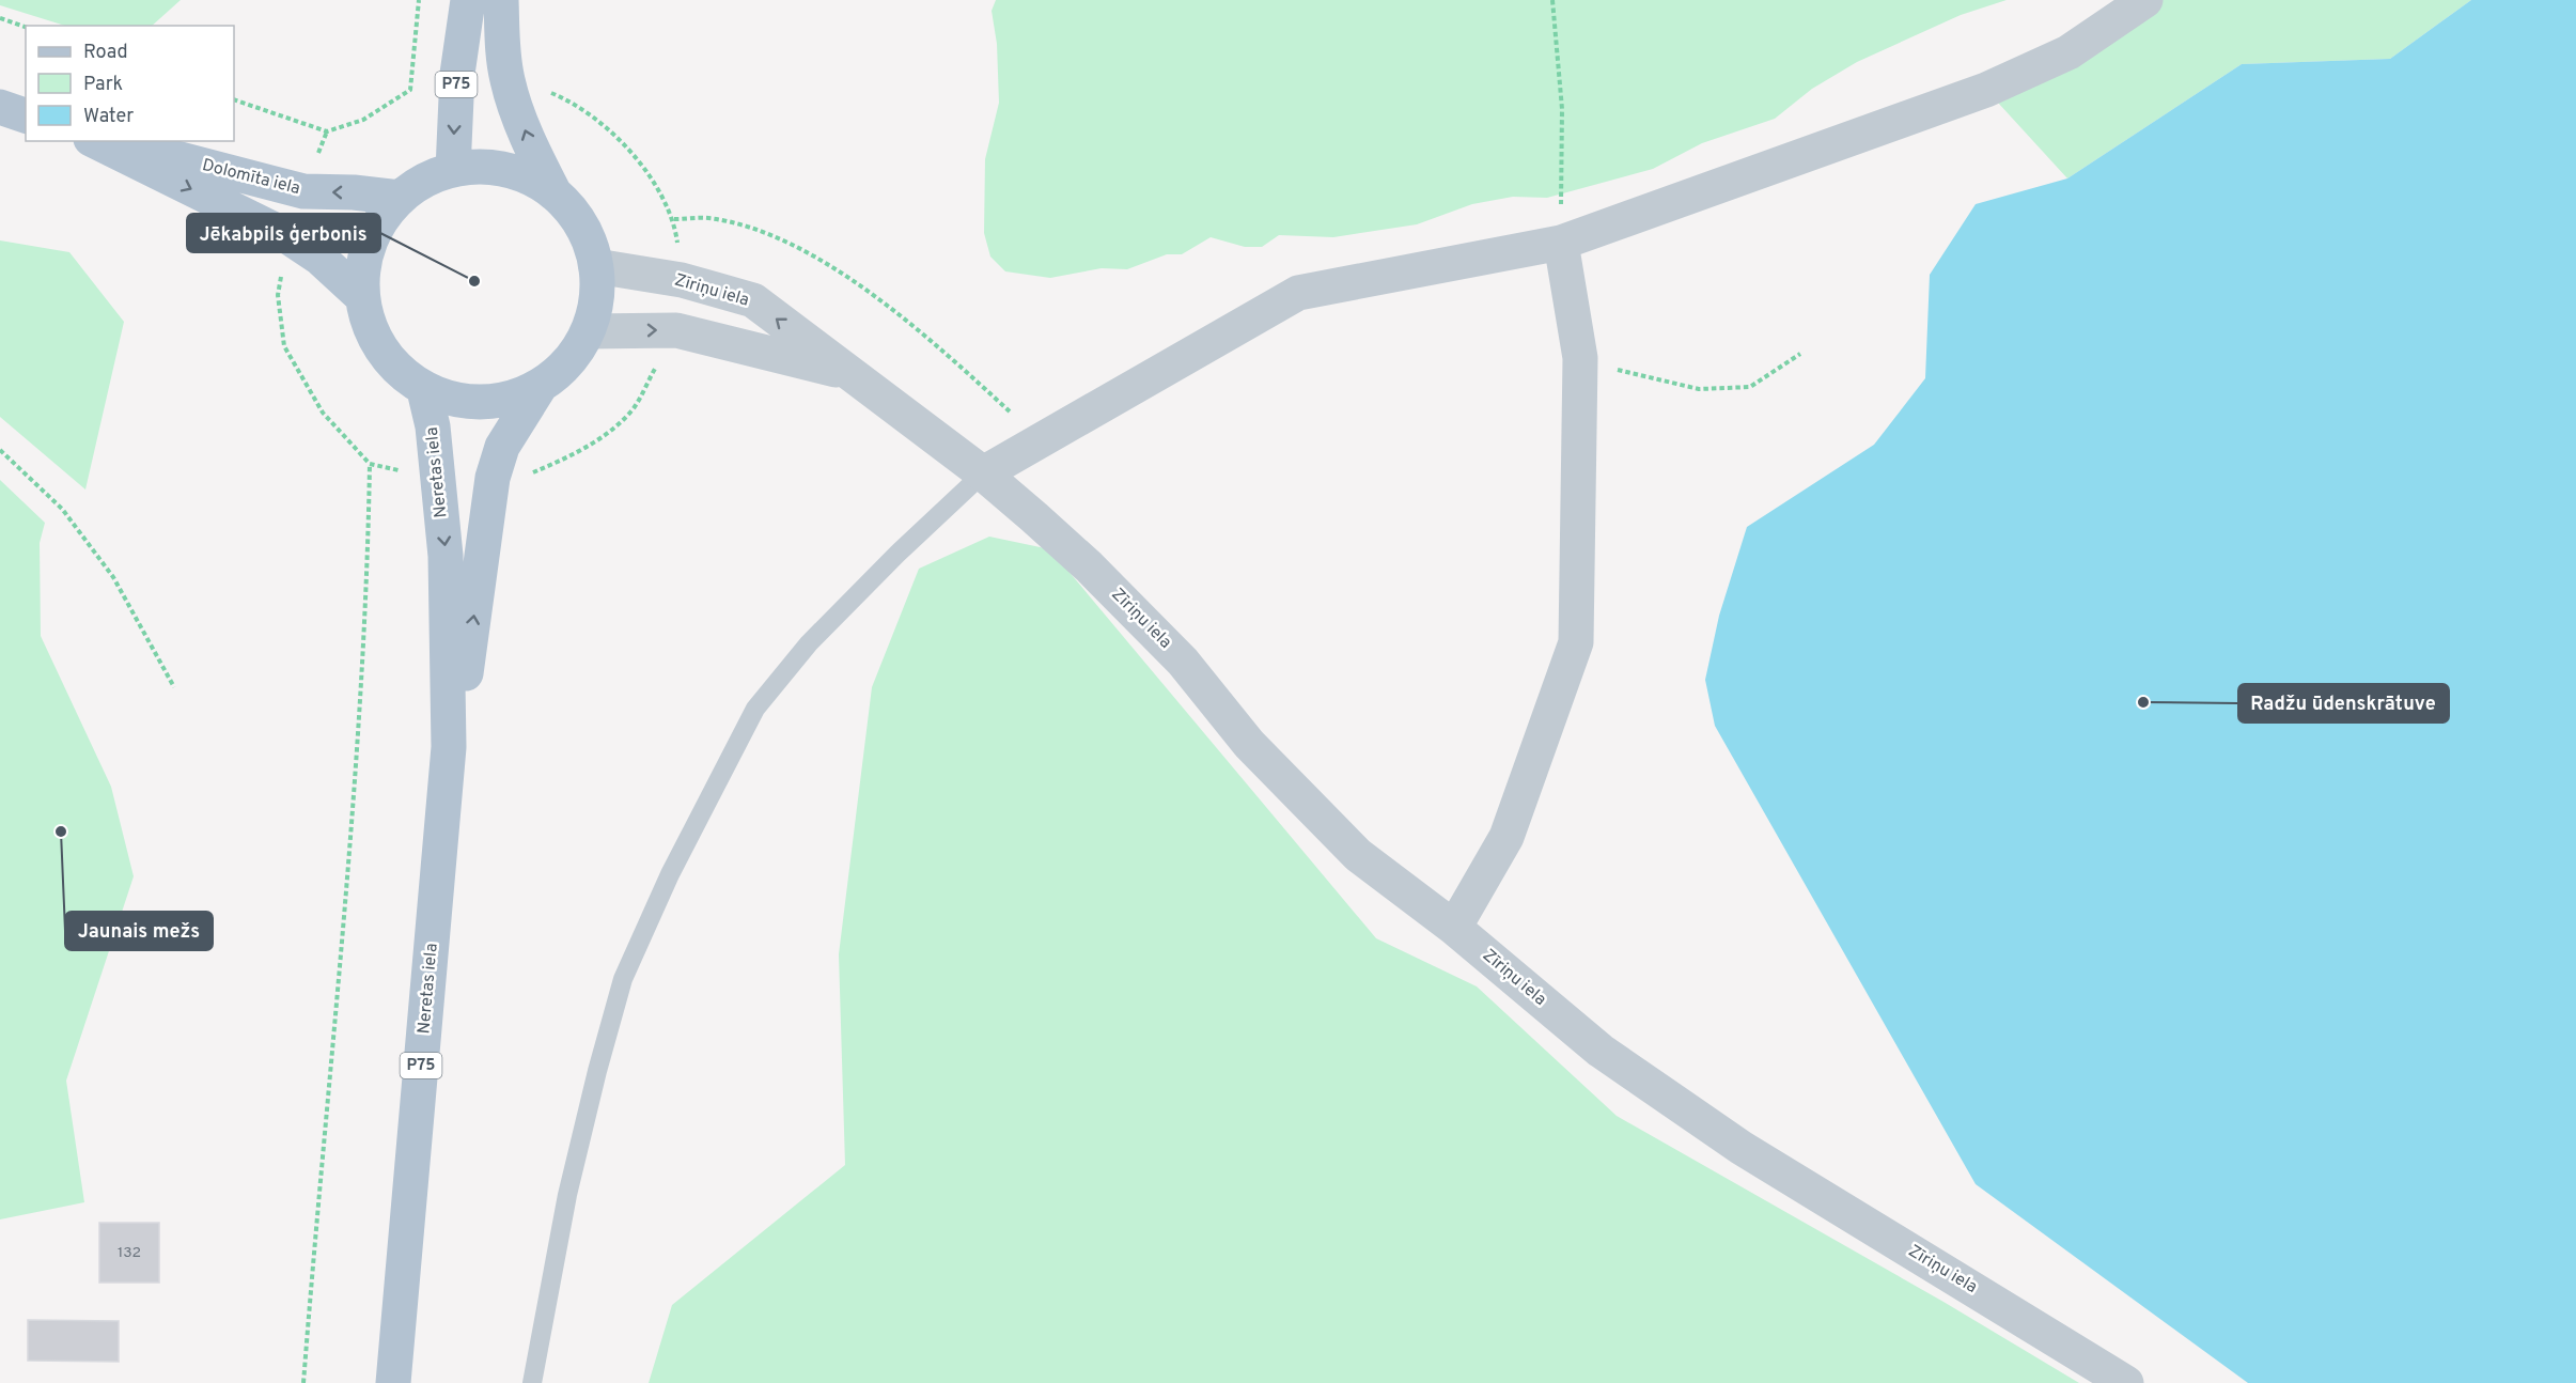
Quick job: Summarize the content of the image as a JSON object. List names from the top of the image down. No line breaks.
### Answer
{"streets":{"main road":["P75","Dolomīta iela","Neretas iela"],"street":["Zīriņu iela"]},"places":["Jēkabpils ģerbonis","Radžu ūdenskrātuve","Jaunais mežs"],"house_numbers":["132"],"legend":["Road","Park","Water"]}
